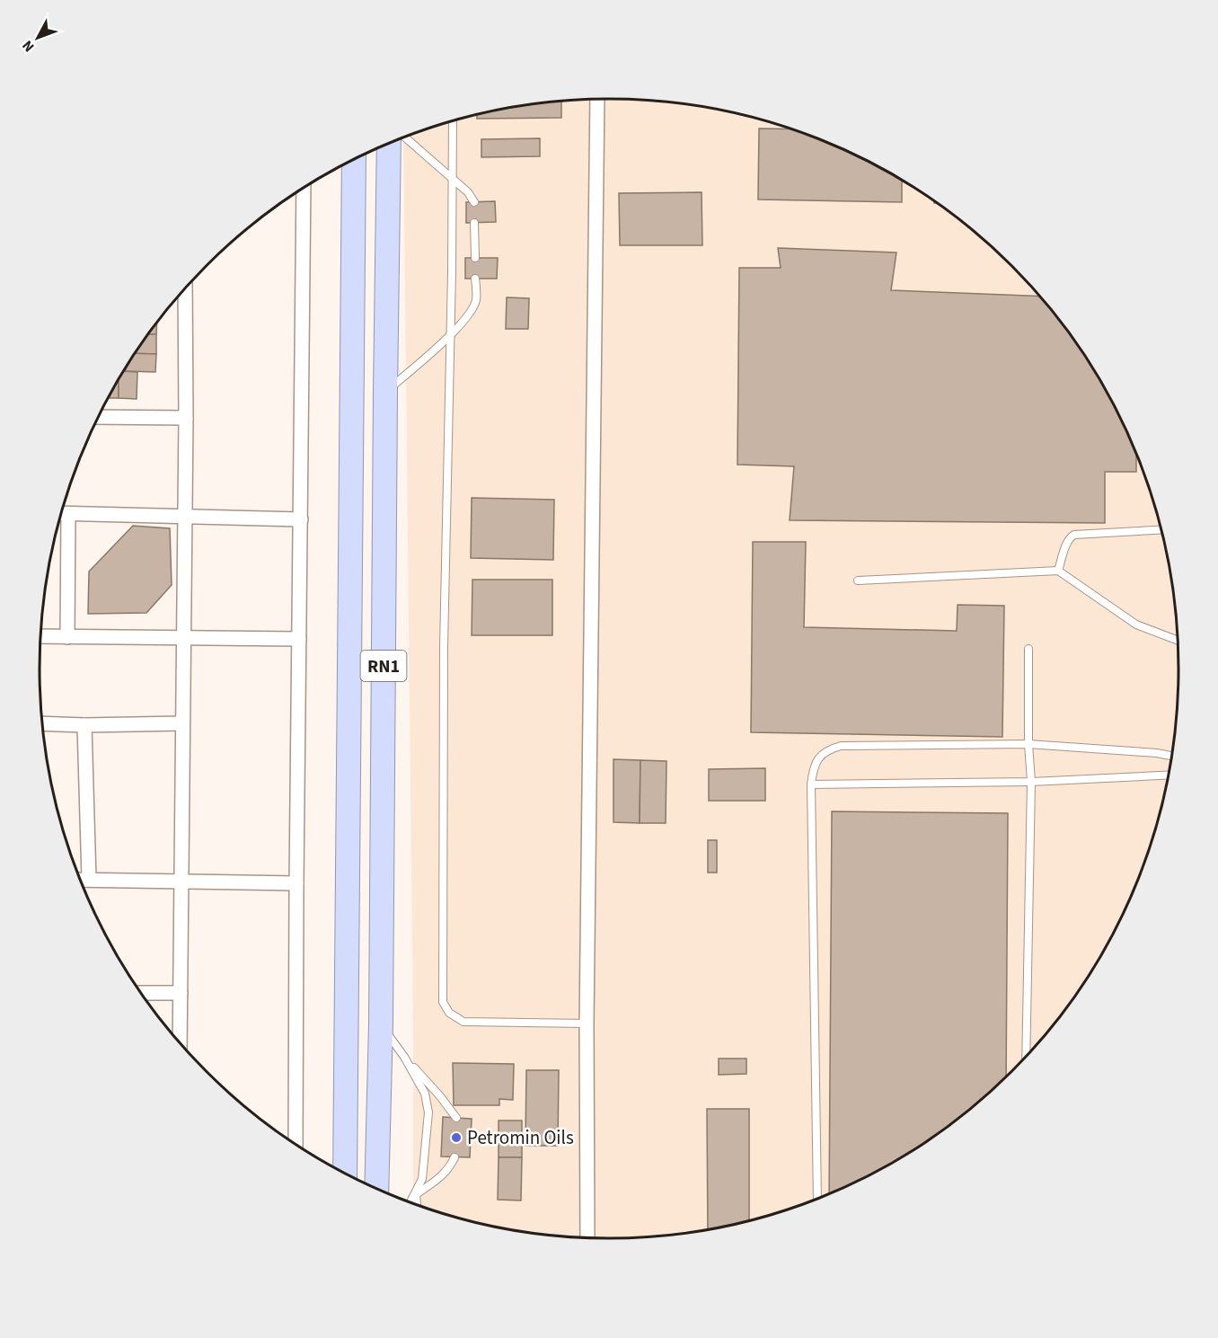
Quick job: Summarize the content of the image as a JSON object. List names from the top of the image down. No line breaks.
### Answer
{"streets":{"highway":["RN1"]},"places":["Petromin Oils"],"north":"bottom left"}
